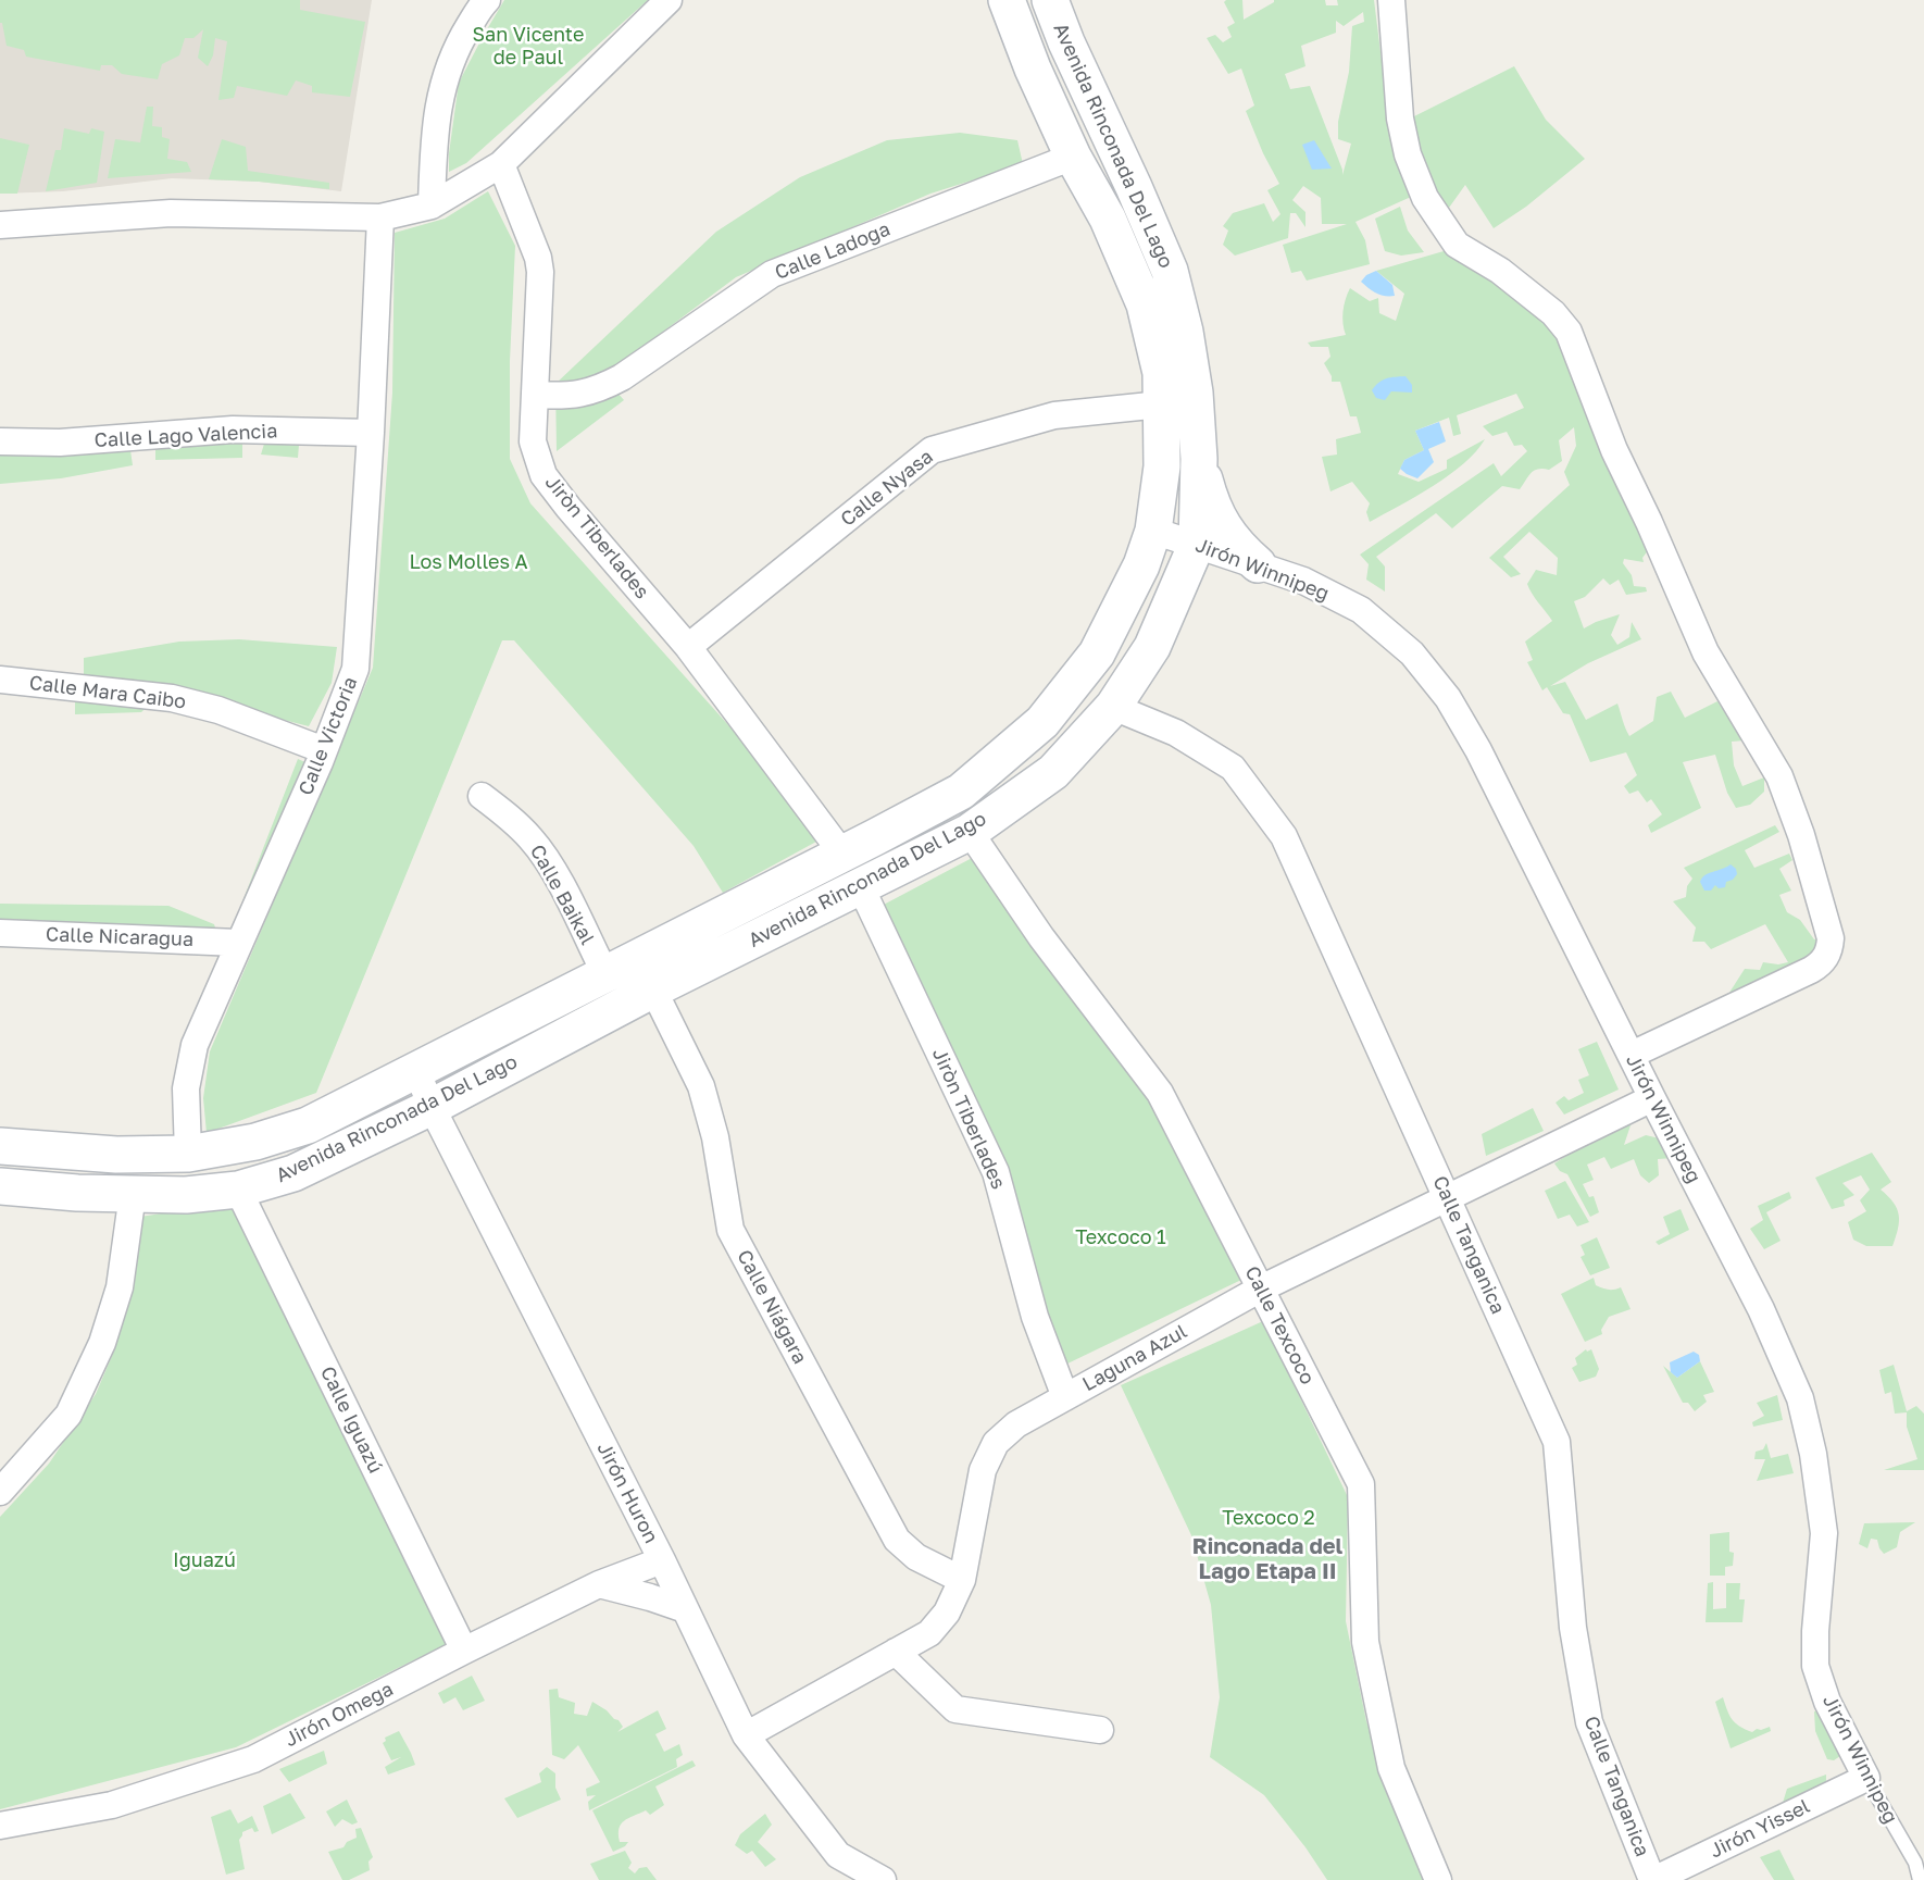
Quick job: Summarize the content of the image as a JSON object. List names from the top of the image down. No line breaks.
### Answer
{"streets":{"street":["Avenida Rinconada Del Lago","Calle Ladoga","Calle Lago Valencia","Calle Nyasa","Jiròn Tiberlades","Jirón Winnipeg","Calle Mara Caibo","Calle Victoria","Calle Baikal","Calle Nicaragua","Calle Tanganica","Calle Niágara","Calle Texcoco","Laguna Azul","Calle Iguazú","Jirón Huron","Jirón Omega","Jirón Yissel"]},"crossings":[["Avenida Rinconada Del Lago","Calle Ladoga"],["Avenida Rinconada Del Lago","Calle Nyasa"],["Avenida Rinconada Del Lago","Jiròn Tiberlades"],["Avenida Rinconada Del Lago","Jirón Winnipeg"],["Avenida Rinconada Del Lago","Calle Victoria"],["Avenida Rinconada Del Lago","Calle Baikal"],["Avenida Rinconada Del Lago","Calle Tanganica"],["Avenida Rinconada Del Lago","Calle Niágara"],["Avenida Rinconada Del Lago","Calle Texcoco"],["Avenida Rinconada Del Lago","Calle Iguazú"],["Avenida Rinconada Del Lago","Jirón Huron"],["Calle Ladoga","Jiròn Tiberlades"],["Calle Lago Valencia","Calle Victoria"],["Calle Nyasa","Jiròn Tiberlades"],["Jiròn Tiberlades","Laguna Azul"],["Jirón Winnipeg","Laguna Azul"],["Jirón Winnipeg","Jirón Yissel"],["Calle Mara Caibo","Calle Victoria"],["Calle Victoria","Calle Nicaragua"],["Calle Tanganica","Laguna Azul"],["Calle Tanganica","Jirón Yissel"],["Calle Niágara","Laguna Azul"],["Calle Texcoco","Laguna Azul"],["Laguna Azul","Jirón Huron"],["Calle Iguazú","Jirón Omega"],["Jirón Huron","Jirón Omega"]],"districts":["Rinconada del Lago Etapa II"],"parks":["San Vicente de Paul","Los Molles A","Texcoco 1","Texcoco 2","Iguazú"]}
